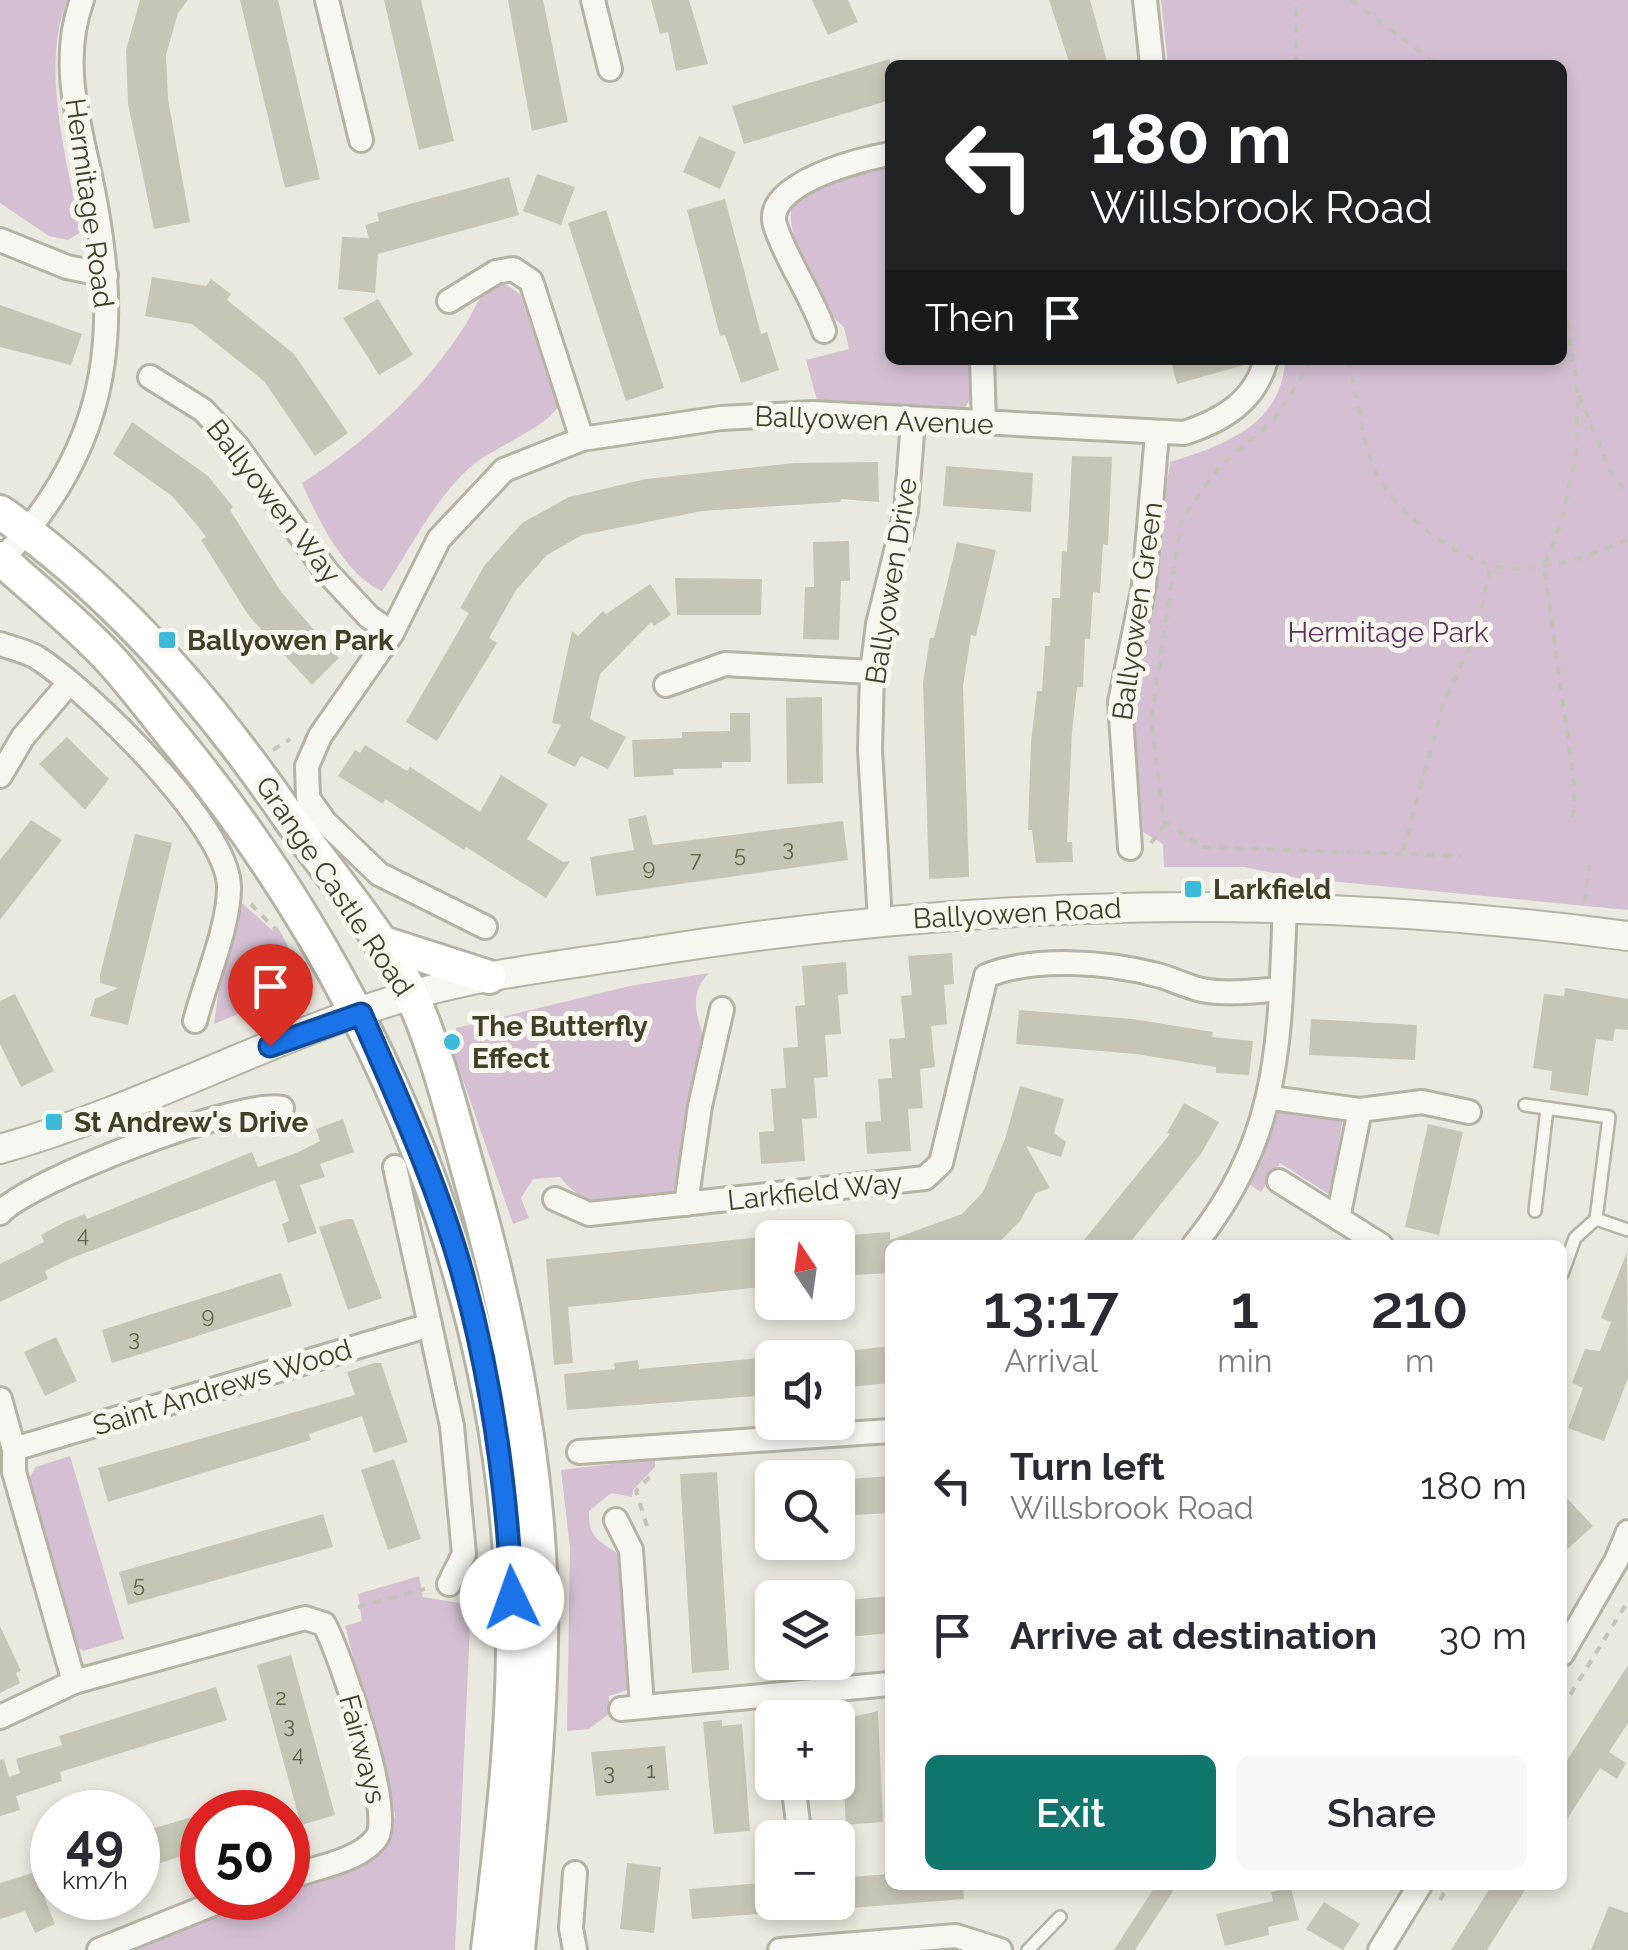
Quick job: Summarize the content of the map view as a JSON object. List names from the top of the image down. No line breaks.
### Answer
{"streets":{"main road":["Grange Castle Road"],"street":["Hermitage Road","Ballyowen Avenue","Ballyowen Way","Ballyowen Drive","Ballyowen Green","Ballyowen Road","Larkfield Way","Saint Andrews Wood","Fairways"]},"crossings":[["Hermitage Road","Grange Castle Road"],["Ballyowen Avenue","Ballyowen Way"],["Ballyowen Avenue","Ballyowen Drive"],["Ballyowen Avenue","Ballyowen Green"],["Ballyowen Drive","Ballyowen Road"],["Grange Castle Road","Ballyowen Road"]],"parks":["Hermitage Park"],"places":{"transit":["Ballyowen Park","Larkfield","St Andrew's Drive"],"other":["The Butterfly Effect"]},"house_numbers":["3","5","7","9","4","9","3","5","2","3","4","1","3"],"north":"top","page":{"turn":["180 m","Willsbrook Road"],"then":"Then","map_buttons":["+","−"],"eta":["13:17","Arrival","1","min","210","m"],"list":[{"name":"Turn left","note":"Willsbrook Road","value":"180 m"},{"name":"Arrive at destination","value":"30 m"}],"buttons":["Exit","Share"],"speed":"49 km/h","limit":"50"}}
